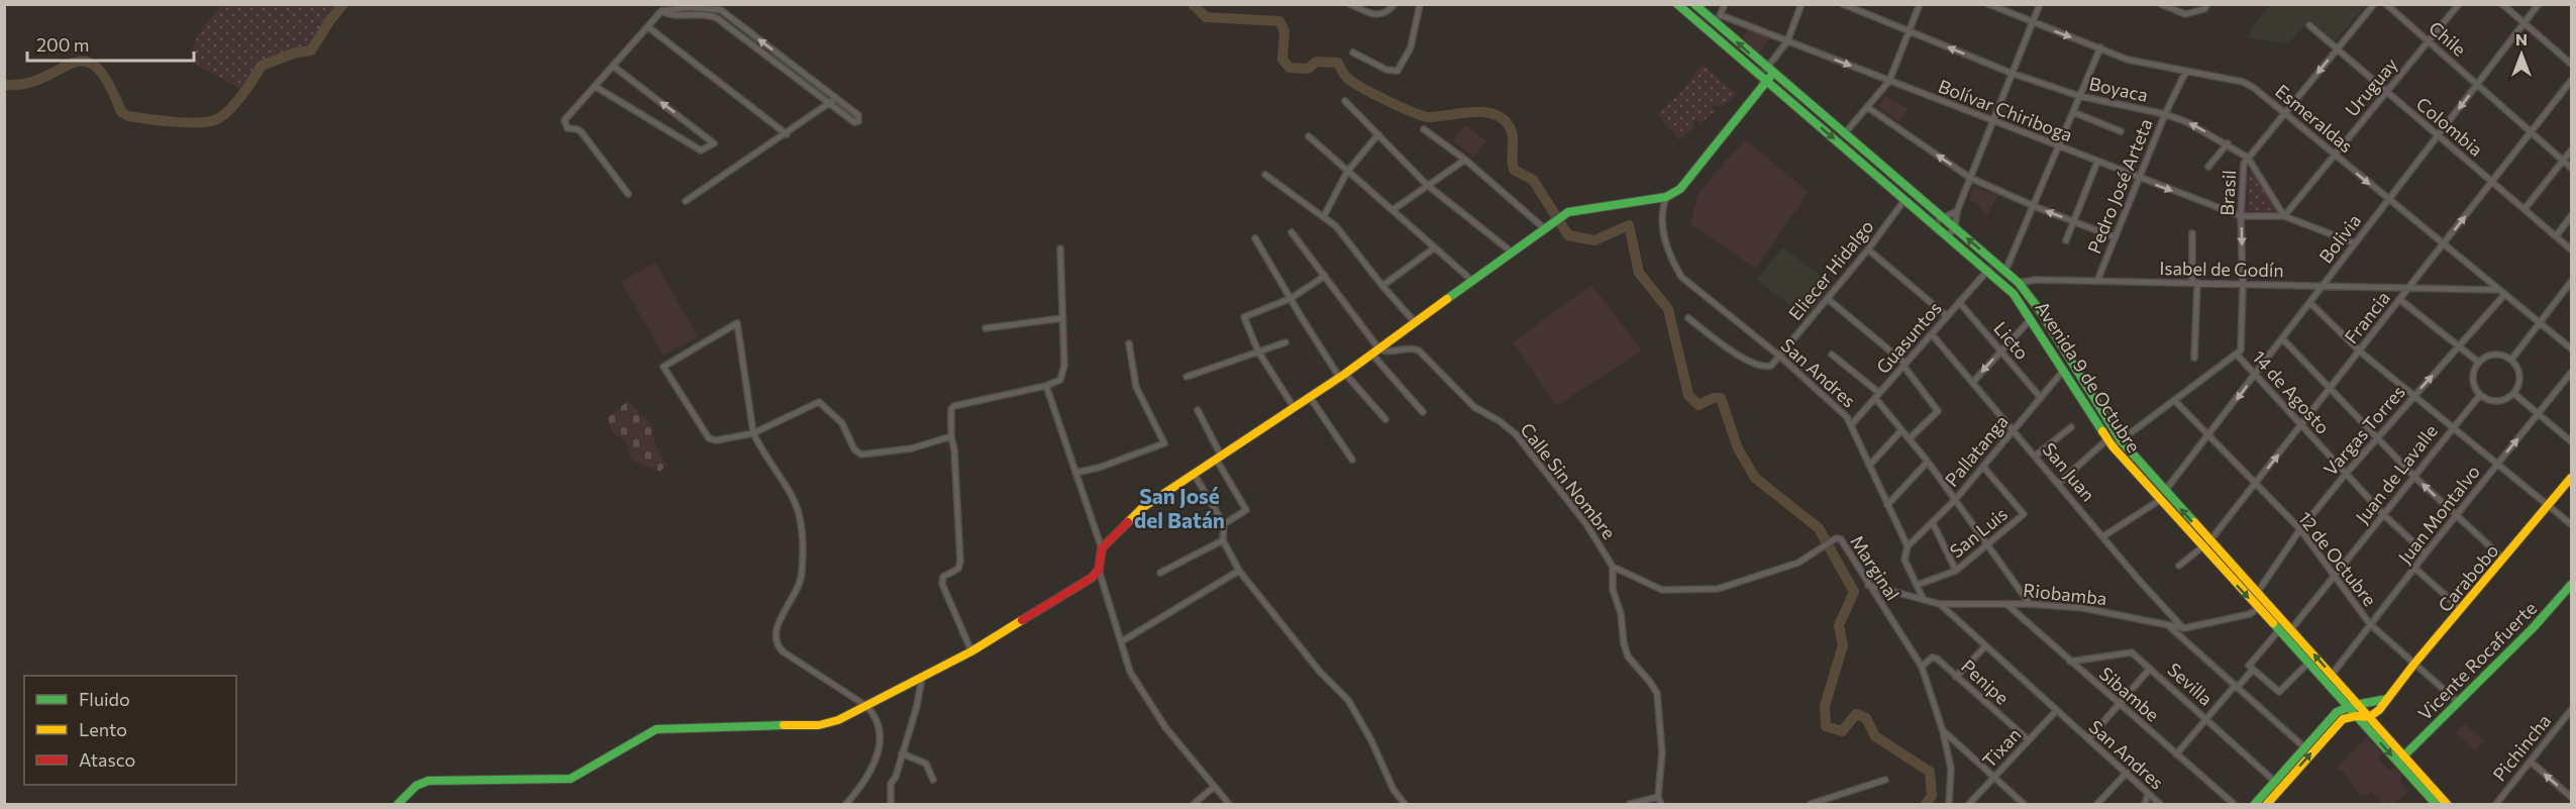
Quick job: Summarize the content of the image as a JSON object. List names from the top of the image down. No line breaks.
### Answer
{"streets":{"main road":["Avenida 9 de Octubre","Carabobo","Vicente Rocafuerte"],"street":["Chile","Uruguay","Boyaca","Bolívar Chiriboga","Esmeraldas","Colombia","Pedro José Arteta","Brasil","Bolivia","Isabel de Godín","Eliecer Hidalgo","Francia","Guasuntos","Licto","San Andres","14 de Agosto","Vargas Torres","Pallatanga","San Juan","Juan de Lavalle","Calle Sin Nombre","Juan Montalvo","San Luis","12 de Octubre","Marginal","Riobamba","Penipe","Sevilla","Sibambe","Tixan","Pichincha"]},"crossings":[["Chile","Uruguay"],["Chile","Bolivia"],["Chile","Francia"],["Uruguay","Boyaca"],["Uruguay","Bolívar Chiriboga"],["Uruguay","Esmeraldas"],["Uruguay","Colombia"],["Boyaca","Bolívar Chiriboga"],["Boyaca","Pedro José Arteta"],["Boyaca","Brasil"],["Bolívar Chiriboga","Pedro José Arteta"],["Bolívar Chiriboga","Brasil"],["Bolívar Chiriboga","Avenida 9 de Octubre"],["Esmeraldas","Pedro José Arteta"],["Esmeraldas","Brasil"],["Esmeraldas","Bolivia"],["Esmeraldas","Isabel de Godín"],["Esmeraldas","Francia"],["Esmeraldas","Vargas Torres"],["Colombia","Brasil"],["Colombia","Bolivia"],["Colombia","Francia"],["Pedro José Arteta","Isabel de Godín"],["Brasil","Isabel de Godín"],["Brasil","14 de Agosto"],["Bolivia","Isabel de Godín"],["Bolivia","Avenida 9 de Octubre"],["Bolivia","14 de Agosto"],["Bolivia","12 de Octubre"],["Isabel de Godín","Francia"],["Isabel de Godín","Avenida 9 de Octubre"],["Eliecer Hidalgo","San Andres"],["Eliecer Hidalgo","Avenida 9 de Octubre"],["Francia","Avenida 9 de Octubre"],["Francia","14 de Agosto"],["Francia","12 de Octubre"],["Guasuntos","Licto"],["Guasuntos","San Andres"],["Guasuntos","Avenida 9 de Octubre"],["Guasuntos","San Juan"],["Licto","Pallatanga"],["San Andres","Pallatanga"],["San Andres","San Luis"],["San Andres","Riobamba"],["San Andres","Tixan"],["Avenida 9 de Octubre","Vargas Torres"],["Avenida 9 de Octubre","Pallatanga"],["Avenida 9 de Octubre","Juan de Lavalle"],["Avenida 9 de Octubre","Juan Montalvo"],["Avenida 9 de Octubre","Carabobo"],["Avenida 9 de Octubre","Riobamba"],["Avenida 9 de Octubre","Vicente Rocafuerte"],["14 de Agosto","Vargas Torres"],["14 de Agosto","Juan de Lavalle"],["14 de Agosto","Juan Montalvo"],["Vargas Torres","12 de Octubre"],["Pallatanga","San Juan"],["Pallatanga","San Luis"],["San Juan","Riobamba"],["Juan de Lavalle","12 de Octubre"],["Calle Sin Nombre","Marginal"],["Juan Montalvo","12 de Octubre"],["12 de Octubre","Carabobo"],["12 de Octubre","Vicente Rocafuerte"],["Marginal","Riobamba"],["Marginal","Penipe"],["Riobamba","Sibambe"],["Penipe","Tixan"],["Sevilla","Sibambe"]],"one_way":["Boyaca","Bolívar Chiriboga","Brasil"],"districts":["San José del Batán"],"legend":["Fluido","Lento","Atasco"],"scale_bar":"200 m","north":"top"}
